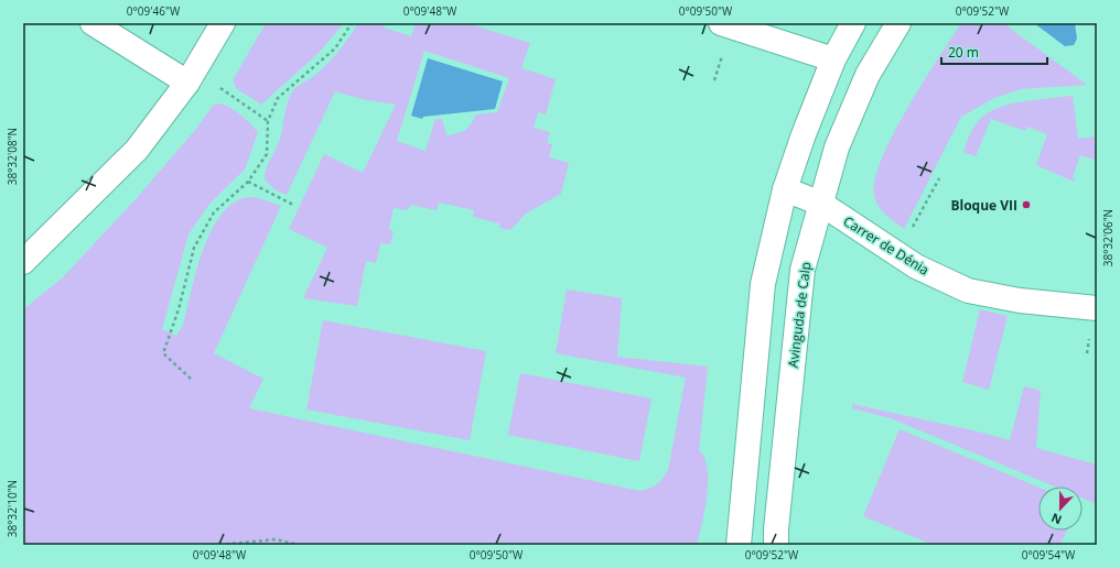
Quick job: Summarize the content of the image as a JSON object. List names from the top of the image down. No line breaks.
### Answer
{"streets":{"street":["Carrer de Dénia","Avinguda de Calp"]},"crossings":[["Carrer de Dénia","Avinguda de Calp"]],"places":["Bloque VII"],"scale_bar":"20 m","north":"bottom","coordinates":["0°09'46\"W","0°09'48\"W","0°09'50\"W","0°09'52\"W","38°32'08\"N","38°32'06\"N","38°32'10\"N","0°09'54\"W"]}
